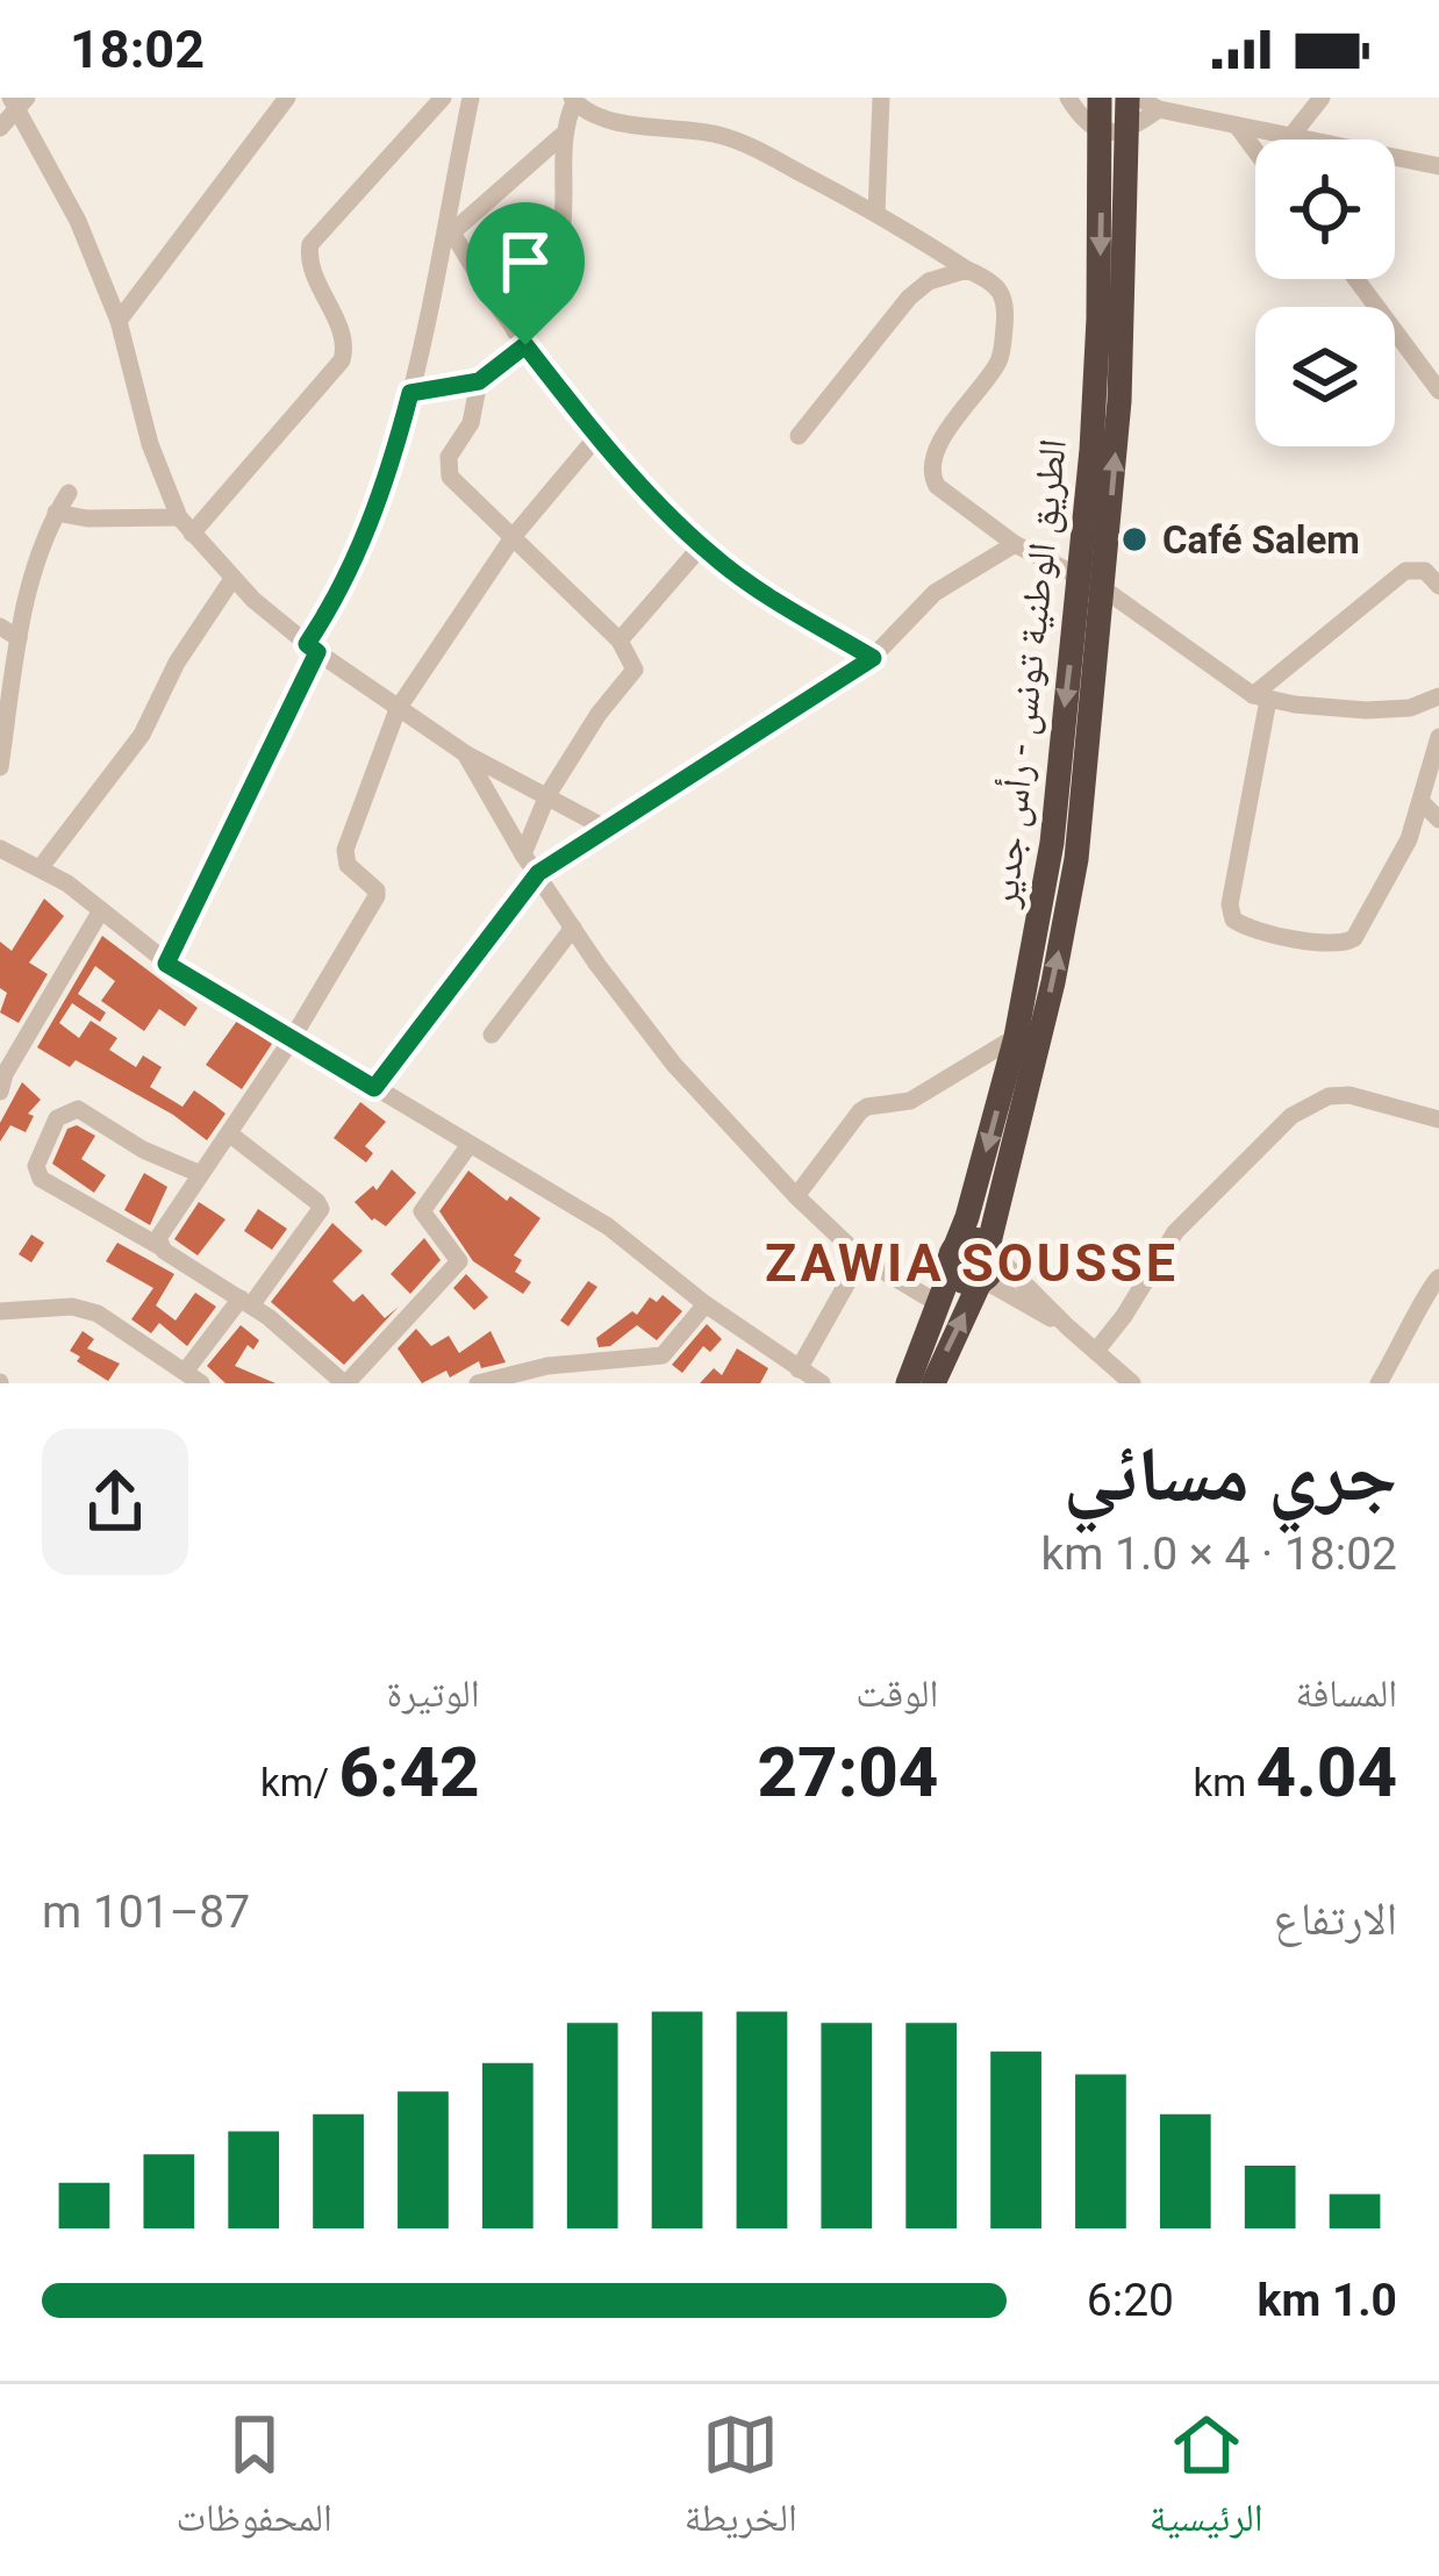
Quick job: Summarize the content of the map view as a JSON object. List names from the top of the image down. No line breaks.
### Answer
{"streets":{"highway":["الطريق الوطنية تونس - رأس جدير"]},"districts":["ZAWIA SOUSSE"],"places":["Café Salem"],"page":{"status":"18:02","heading":["جري مسائي","18:02 · 4 × 1.0 km"],"stats":[["المسافة","4.04 km"],["الوقت","27:04"],["الوتيرة","6:42 /km"]],"chart":["الارتفاع","87–101 m"],"list":[{"name":"1.0 km","note":"6:20"}],"tabs":["الرئيسية","الخريطة","المحفوظات"]}}
